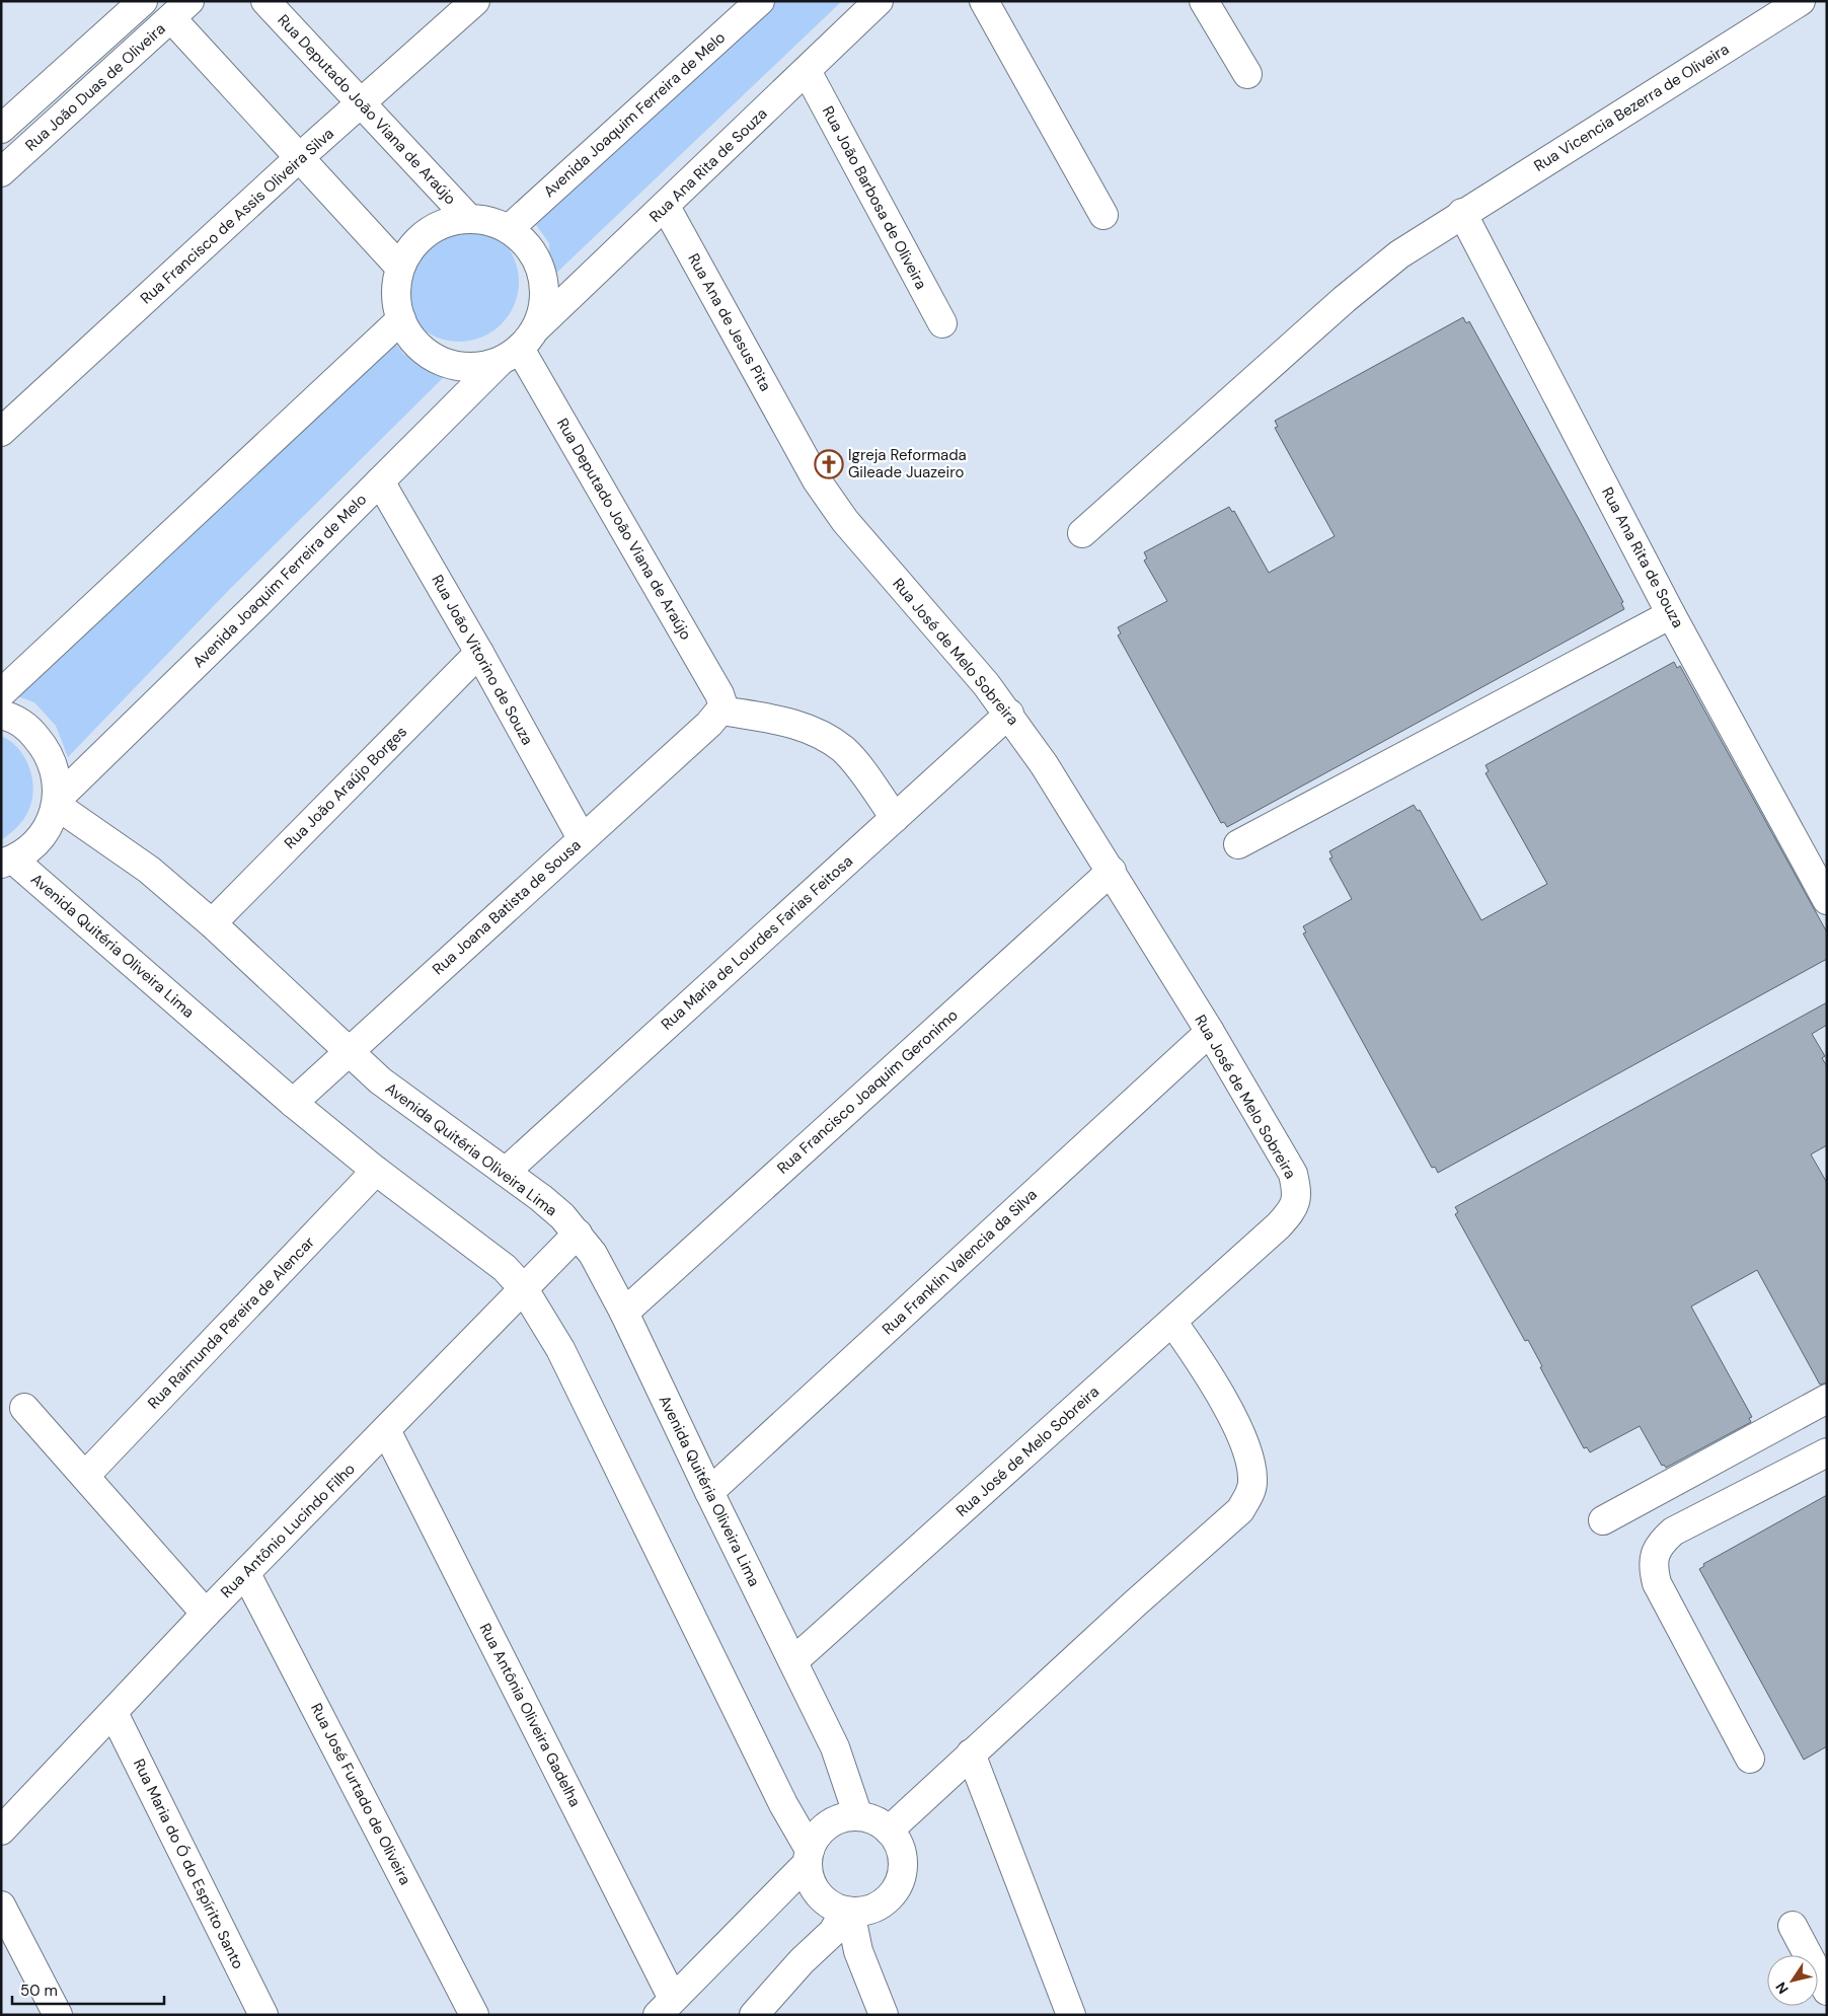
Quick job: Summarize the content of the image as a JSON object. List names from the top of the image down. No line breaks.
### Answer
{"streets":{"street":["Rua João Duas de Oliveira","Rua Vicencia Bezerra de Oliveira","Rua Deputado João Viana de Araújo","Avenida Joaquim Ferreira de Melo","Rua Ana Rita de Souza","Rua João Barbosa de Oliveira","Rua Francisco de Assis Oliveira Silva","Rua Ana de Jesus Pita","Rua José de Melo Sobreira","Rua João Vitorino de Souza","Rua João Araújo Borges","Rua Joana Batista de Sousa","Rua Maria de Lourdes Farias Feitosa","Avenida Quitéria Oliveira Lima","Rua Francisco Joaquim Geronimo","Rua Franklin Valencia da Silva","Rua Raimunda Pereira de Alencar","Rua Antônio Lucindo Filho","Rua Antônia Oliveira Gadelha","Rua José Furtado de Oliveira","Rua Maria do Ó do Espírito Santo"]},"crossings":[["Rua Vicencia Bezerra de Oliveira","Rua Ana Rita de Souza"],["Rua Deputado João Viana de Araújo","Avenida Joaquim Ferreira de Melo"],["Rua Deputado João Viana de Araújo","Rua Ana Rita de Souza"],["Rua Deputado João Viana de Araújo","Rua Francisco de Assis Oliveira Silva"],["Rua Deputado João Viana de Araújo","Rua Joana Batista de Sousa"],["Avenida Joaquim Ferreira de Melo","Rua Ana Rita de Souza"],["Avenida Joaquim Ferreira de Melo","Rua João Vitorino de Souza"],["Avenida Joaquim Ferreira de Melo","Avenida Quitéria Oliveira Lima"],["Rua Ana Rita de Souza","Rua João Barbosa de Oliveira"],["Rua Ana Rita de Souza","Rua Ana de Jesus Pita"],["Rua Ana de Jesus Pita","Rua José de Melo Sobreira"],["Rua José de Melo Sobreira","Rua Maria de Lourdes Farias Feitosa"],["Rua José de Melo Sobreira","Avenida Quitéria Oliveira Lima"],["Rua José de Melo Sobreira","Rua Francisco Joaquim Geronimo"],["Rua José de Melo Sobreira","Rua Franklin Valencia da Silva"],["Rua João Vitorino de Souza","Rua João Araújo Borges"],["Rua João Vitorino de Souza","Rua Joana Batista de Sousa"],["Rua João Araújo Borges","Avenida Quitéria Oliveira Lima"],["Rua Joana Batista de Sousa","Avenida Quitéria Oliveira Lima"],["Rua Maria de Lourdes Farias Feitosa","Avenida Quitéria Oliveira Lima"],["Avenida Quitéria Oliveira Lima","Rua Francisco Joaquim Geronimo"],["Avenida Quitéria Oliveira Lima","Rua Franklin Valencia da Silva"],["Avenida Quitéria Oliveira Lima","Rua Raimunda Pereira de Alencar"],["Avenida Quitéria Oliveira Lima","Rua Antônio Lucindo Filho"],["Rua Antônio Lucindo Filho","Rua Antônia Oliveira Gadelha"],["Rua Antônio Lucindo Filho","Rua José Furtado de Oliveira"],["Rua Antônio Lucindo Filho","Rua Maria do Ó do Espírito Santo"]],"places":{"church":["Igreja Reformada Gileade Juazeiro"]},"scale_bar":"50 m","north":"bottom left"}
